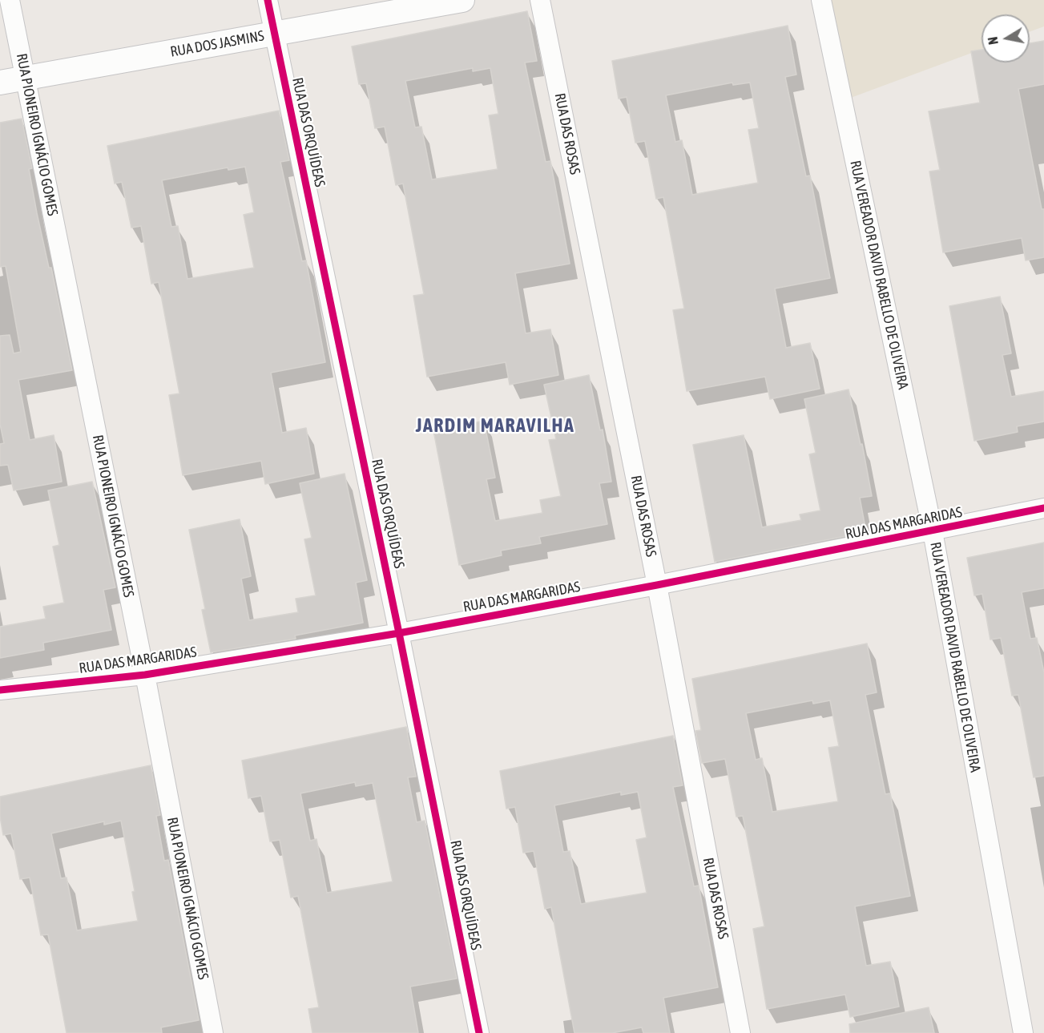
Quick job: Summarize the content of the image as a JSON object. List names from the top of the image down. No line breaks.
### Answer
{"streets":{"street":["RUA DOS JASMINS","RUA DAS ORQUÍDEAS","RUA DAS ROSAS","RUA PIONEIRO IGNÁCIO GOMES","RUA VEREADOR DAVID RABELLO DE OLIVEIRA","RUA DAS MARGARIDAS"]},"crossings":[["RUA DOS JASMINS","RUA DAS ORQUÍDEAS"],["RUA DOS JASMINS","RUA PIONEIRO IGNÁCIO GOMES"],["RUA DAS ORQUÍDEAS","RUA DAS MARGARIDAS"],["RUA DAS ROSAS","RUA DAS MARGARIDAS"],["RUA PIONEIRO IGNÁCIO GOMES","RUA DAS MARGARIDAS"],["RUA VEREADOR DAVID RABELLO DE OLIVEIRA","RUA DAS MARGARIDAS"]],"districts":["JARDIM MARAVILHA"],"north":"left"}
